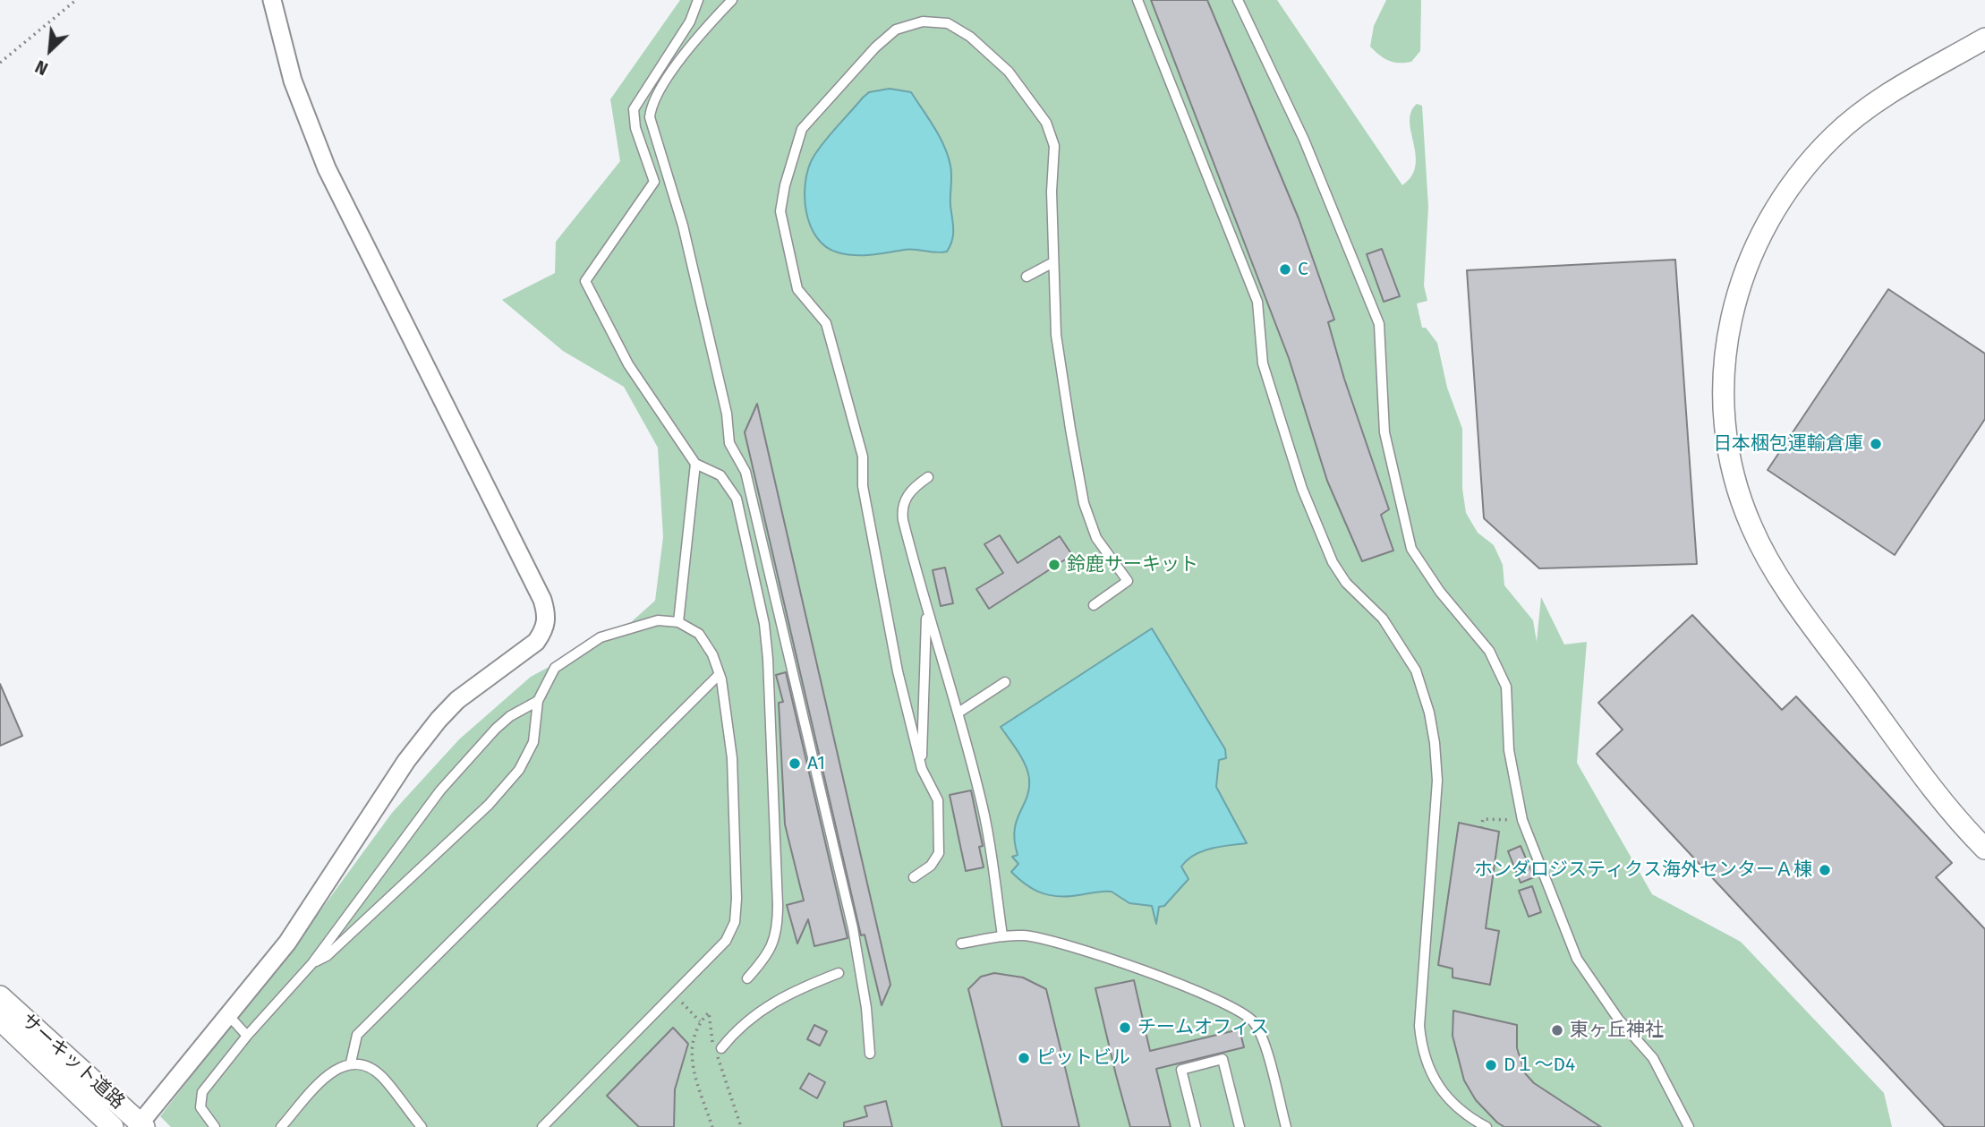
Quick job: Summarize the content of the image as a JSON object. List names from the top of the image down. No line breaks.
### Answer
{"streets":{"street":["サーキット道路"]},"places":["C","日本梱包運輸倉庫","鈴鹿サーキット","A1","ホンダロジスティクス海外センターＡ棟","チームオフィス","東ヶ丘神社","ピットビル","D１～D4"],"north":"bottom left"}
